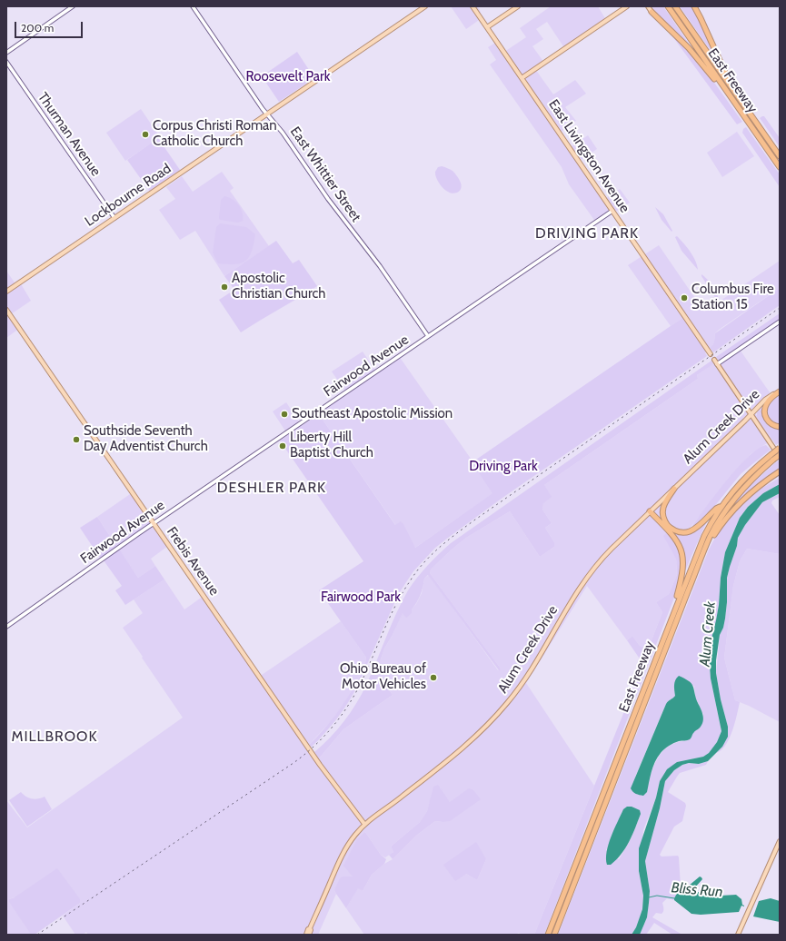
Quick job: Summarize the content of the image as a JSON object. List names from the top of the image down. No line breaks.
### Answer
{"streets":{"highway":["East Freeway"],"main road":["East Livingston Avenue","Lockbourne Road","Alum Creek Drive","Frebis Avenue"],"street":["Thurman Avenue","East Whittier Street","Fairwood Avenue"]},"crossings":[["Thurman Avenue","Lockbourne Road"],["East Livingston Avenue","Fairwood Avenue"],["East Whittier Street","Lockbourne Road"],["East Whittier Street","Fairwood Avenue"],["Fairwood Avenue","Frebis Avenue"],["Alum Creek Drive","Frebis Avenue"]],"districts":["DRIVING PARK","DESHLER PARK","MILLBROOK"],"water":["Alum Creek","Bliss Run"],"parks":["Roosevelt Park","Driving Park","Fairwood Park"],"places":["Corpus Christi Roman Catholic Church","Apostolic Christian Church","Columbus Fire Station 15","Southeast Apostolic Mission","Southside Seventh Day Adventist Church","Liberty Hill Baptist Church","Ohio Bureau of Motor Vehicles"],"scale_bar":"200 m"}
